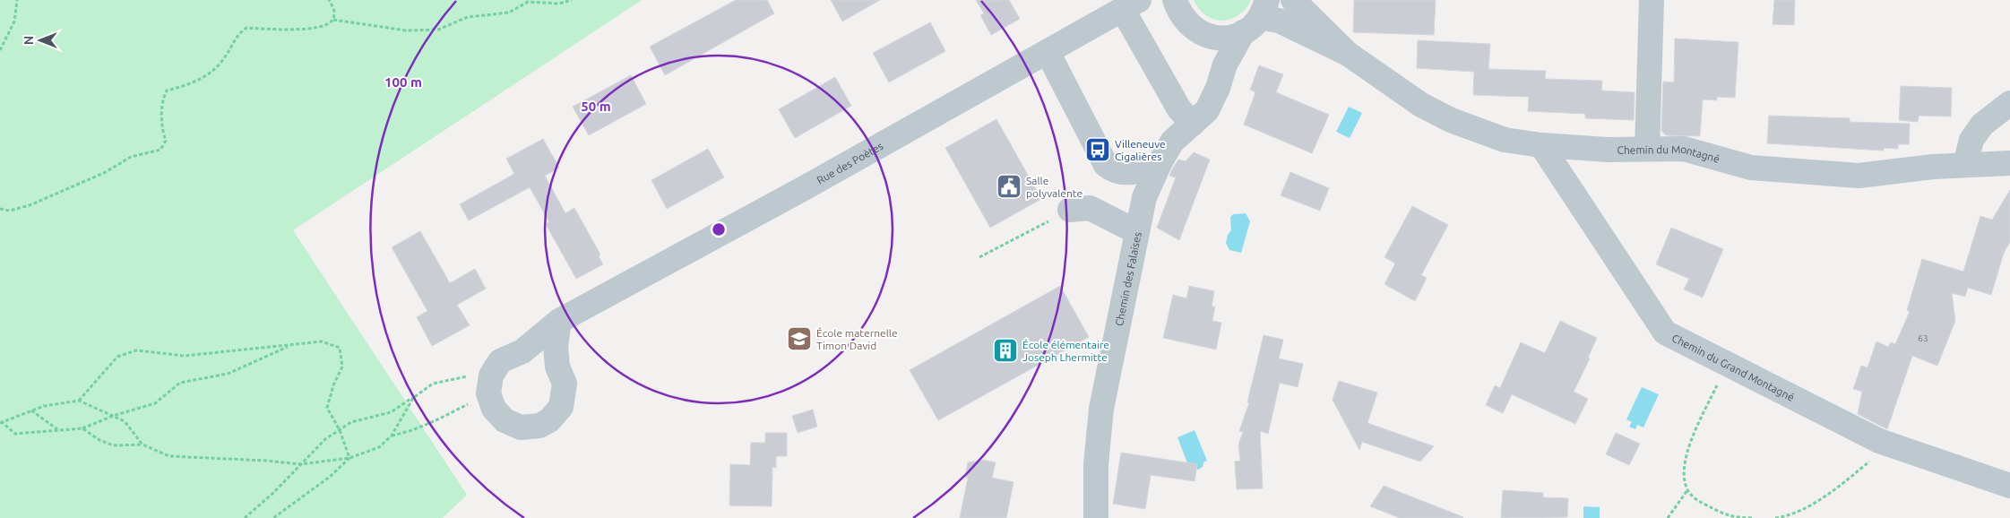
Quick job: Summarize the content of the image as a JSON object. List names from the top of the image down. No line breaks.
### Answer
{"streets":{"street":["Chemin du Montagné","Rue des Poètes","Chemin des Falaises","Chemin du Grand Montagné"]},"crossings":[["Chemin du Montagné","Chemin des Falaises"],["Chemin du Montagné","Chemin du Grand Montagné"]],"places":{"bus stop":["Villeneuve Cigalières"],"public building":["Salle polyvalente"],"school or university":["École maternelle Timon David"],"building":["École élémentaire Joseph Lhermitte"]},"house_numbers":["63"],"north":"left","rings":["100 m","50 m"]}
